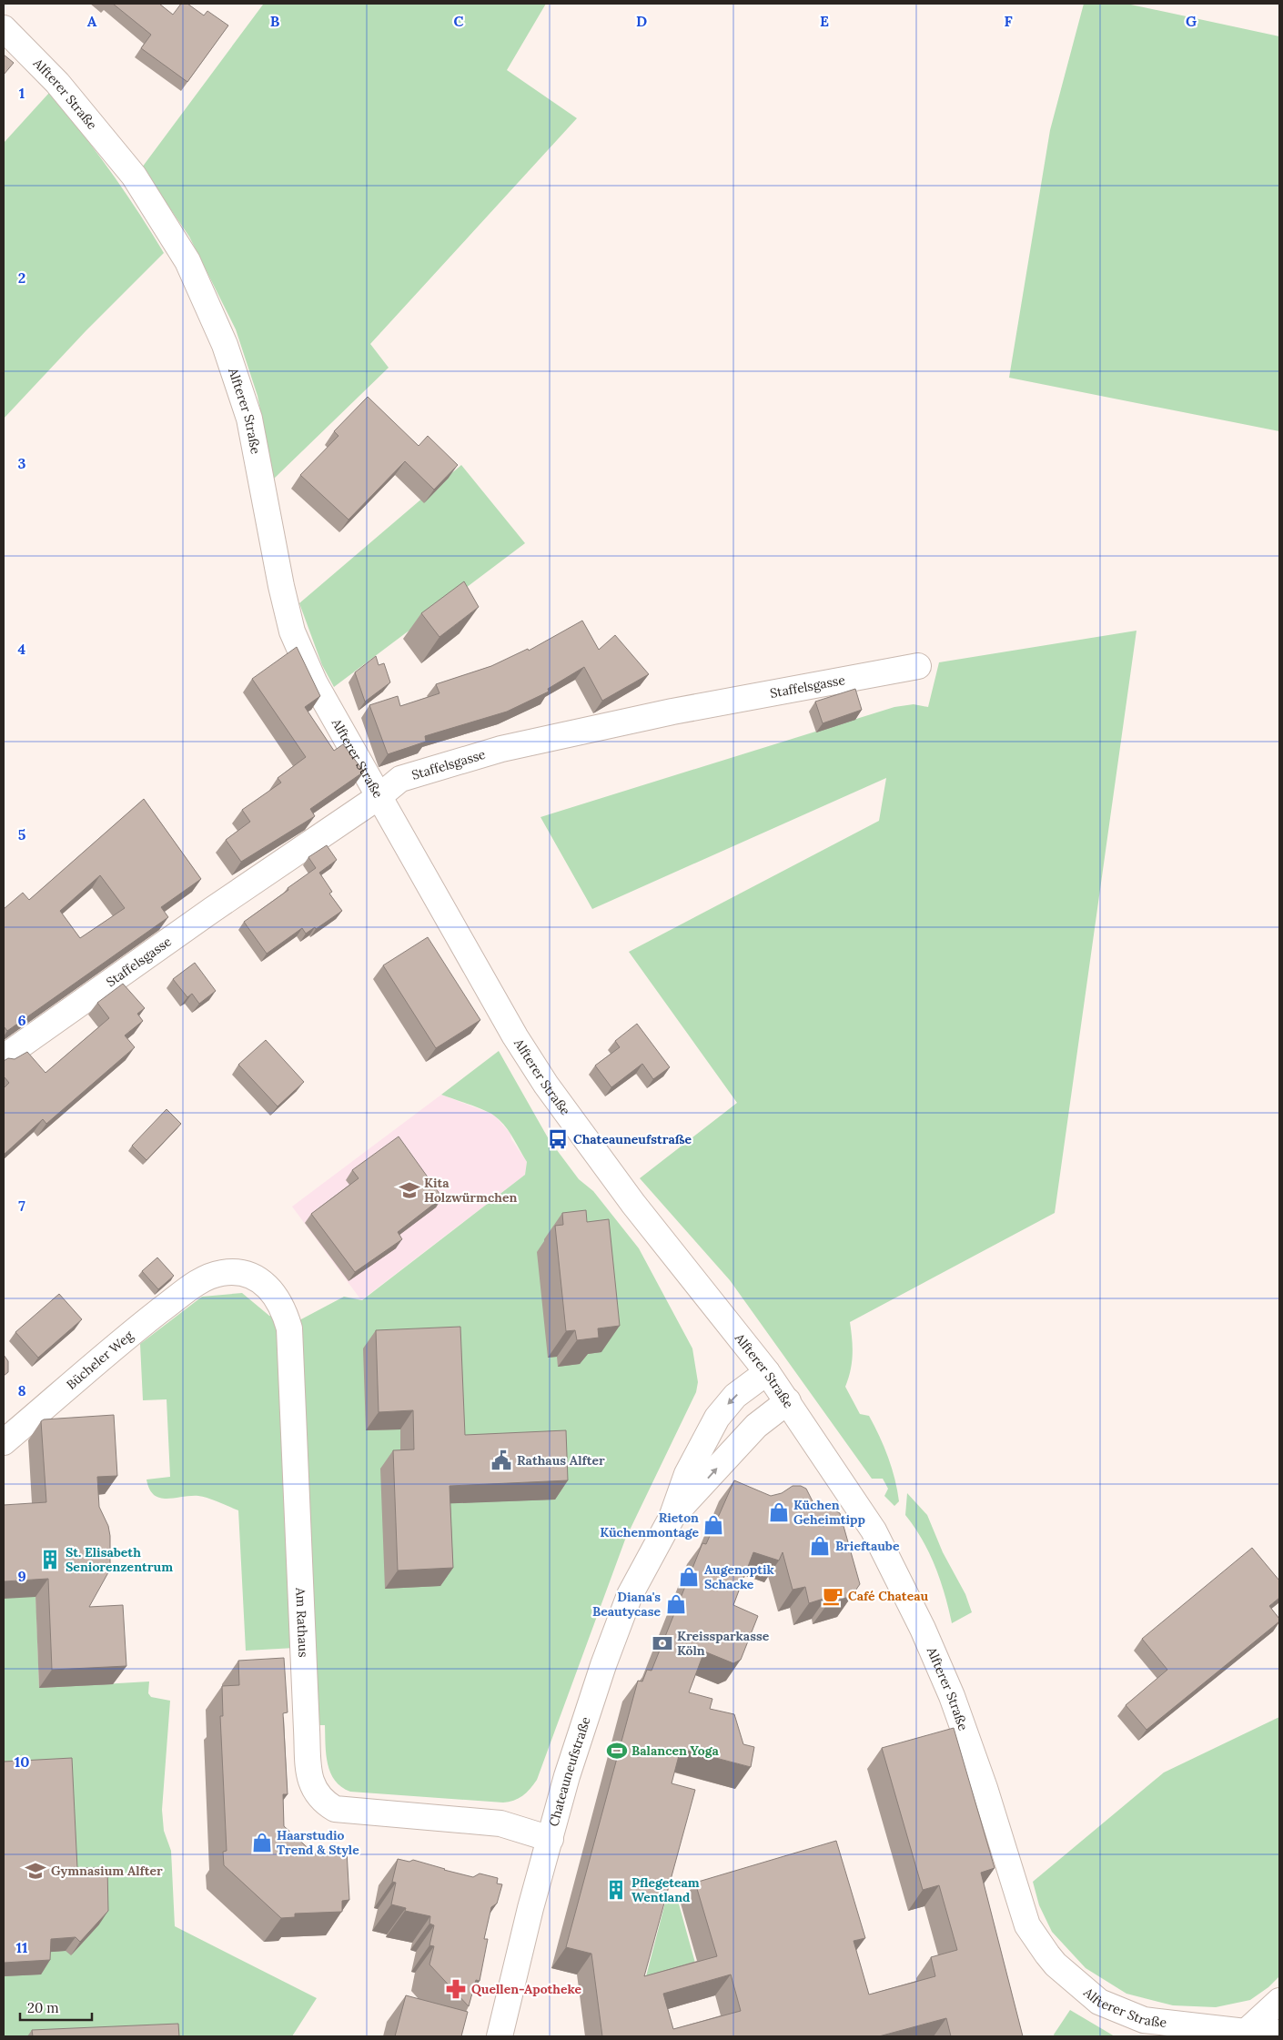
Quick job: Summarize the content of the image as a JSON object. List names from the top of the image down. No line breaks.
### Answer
{"streets":{"street":["Alfterer Straße","Staffelsgasse","Bücheler Weg","Am Rathaus","Chateauneufstraße"]},"crossings":[["Alfterer Straße","Staffelsgasse"],["Alfterer Straße","Chateauneufstraße"],["Bücheler Weg","Am Rathaus"],["Am Rathaus","Chateauneufstraße"]],"places":{"bus stop":["Chateauneufstraße"],"school or university":["Kita Holzwürmchen","Gymnasium Alfter"],"public building":["Rathaus Alfter"],"shop":["Küchen Geheimtipp","Rieton Küchenmontage","Brieftaube","Augenoptik Schacke","Diana's Beautycase","Haarstudio Trend & Style"],"building":["St. Elisabeth Seniorenzentrum","Pflegeteam Wentland"],"cafe":["Café Chateau"],"bank":["Kreissparkasse Köln"],"sports":["Balancen Yoga"],"pharmacy":["Quellen-Apotheke"]},"scale_bar":"20 m","grid":{"columns":["A","B","C","D","E","F","G"],"rows":["1","2","3","4","5","6","7","8","9","10","11"]}}
